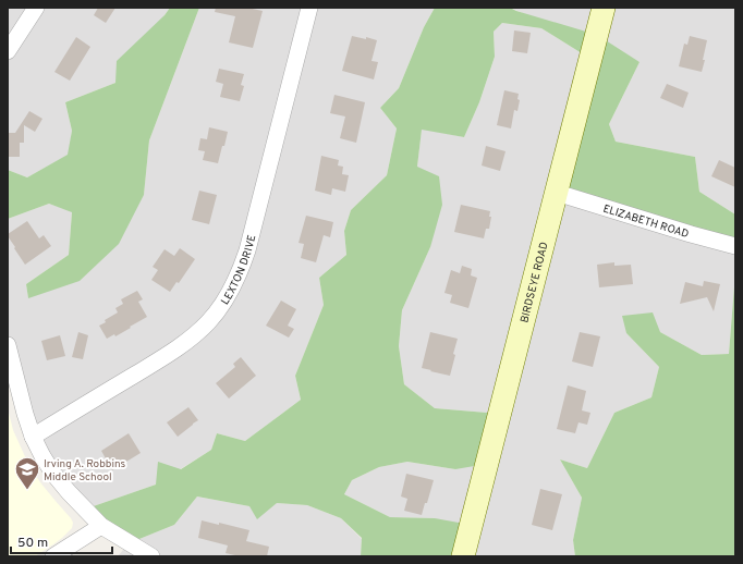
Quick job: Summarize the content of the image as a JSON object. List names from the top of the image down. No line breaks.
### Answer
{"streets":{"main road":["BIRDSEYE ROAD"],"street":["ELIZABETH ROAD","LEXTON DRIVE"]},"crossings":[["ELIZABETH ROAD","BIRDSEYE ROAD"]],"places":{"school or university":["Irving A. Robbins Middle School"]},"scale_bar":"50 m"}
